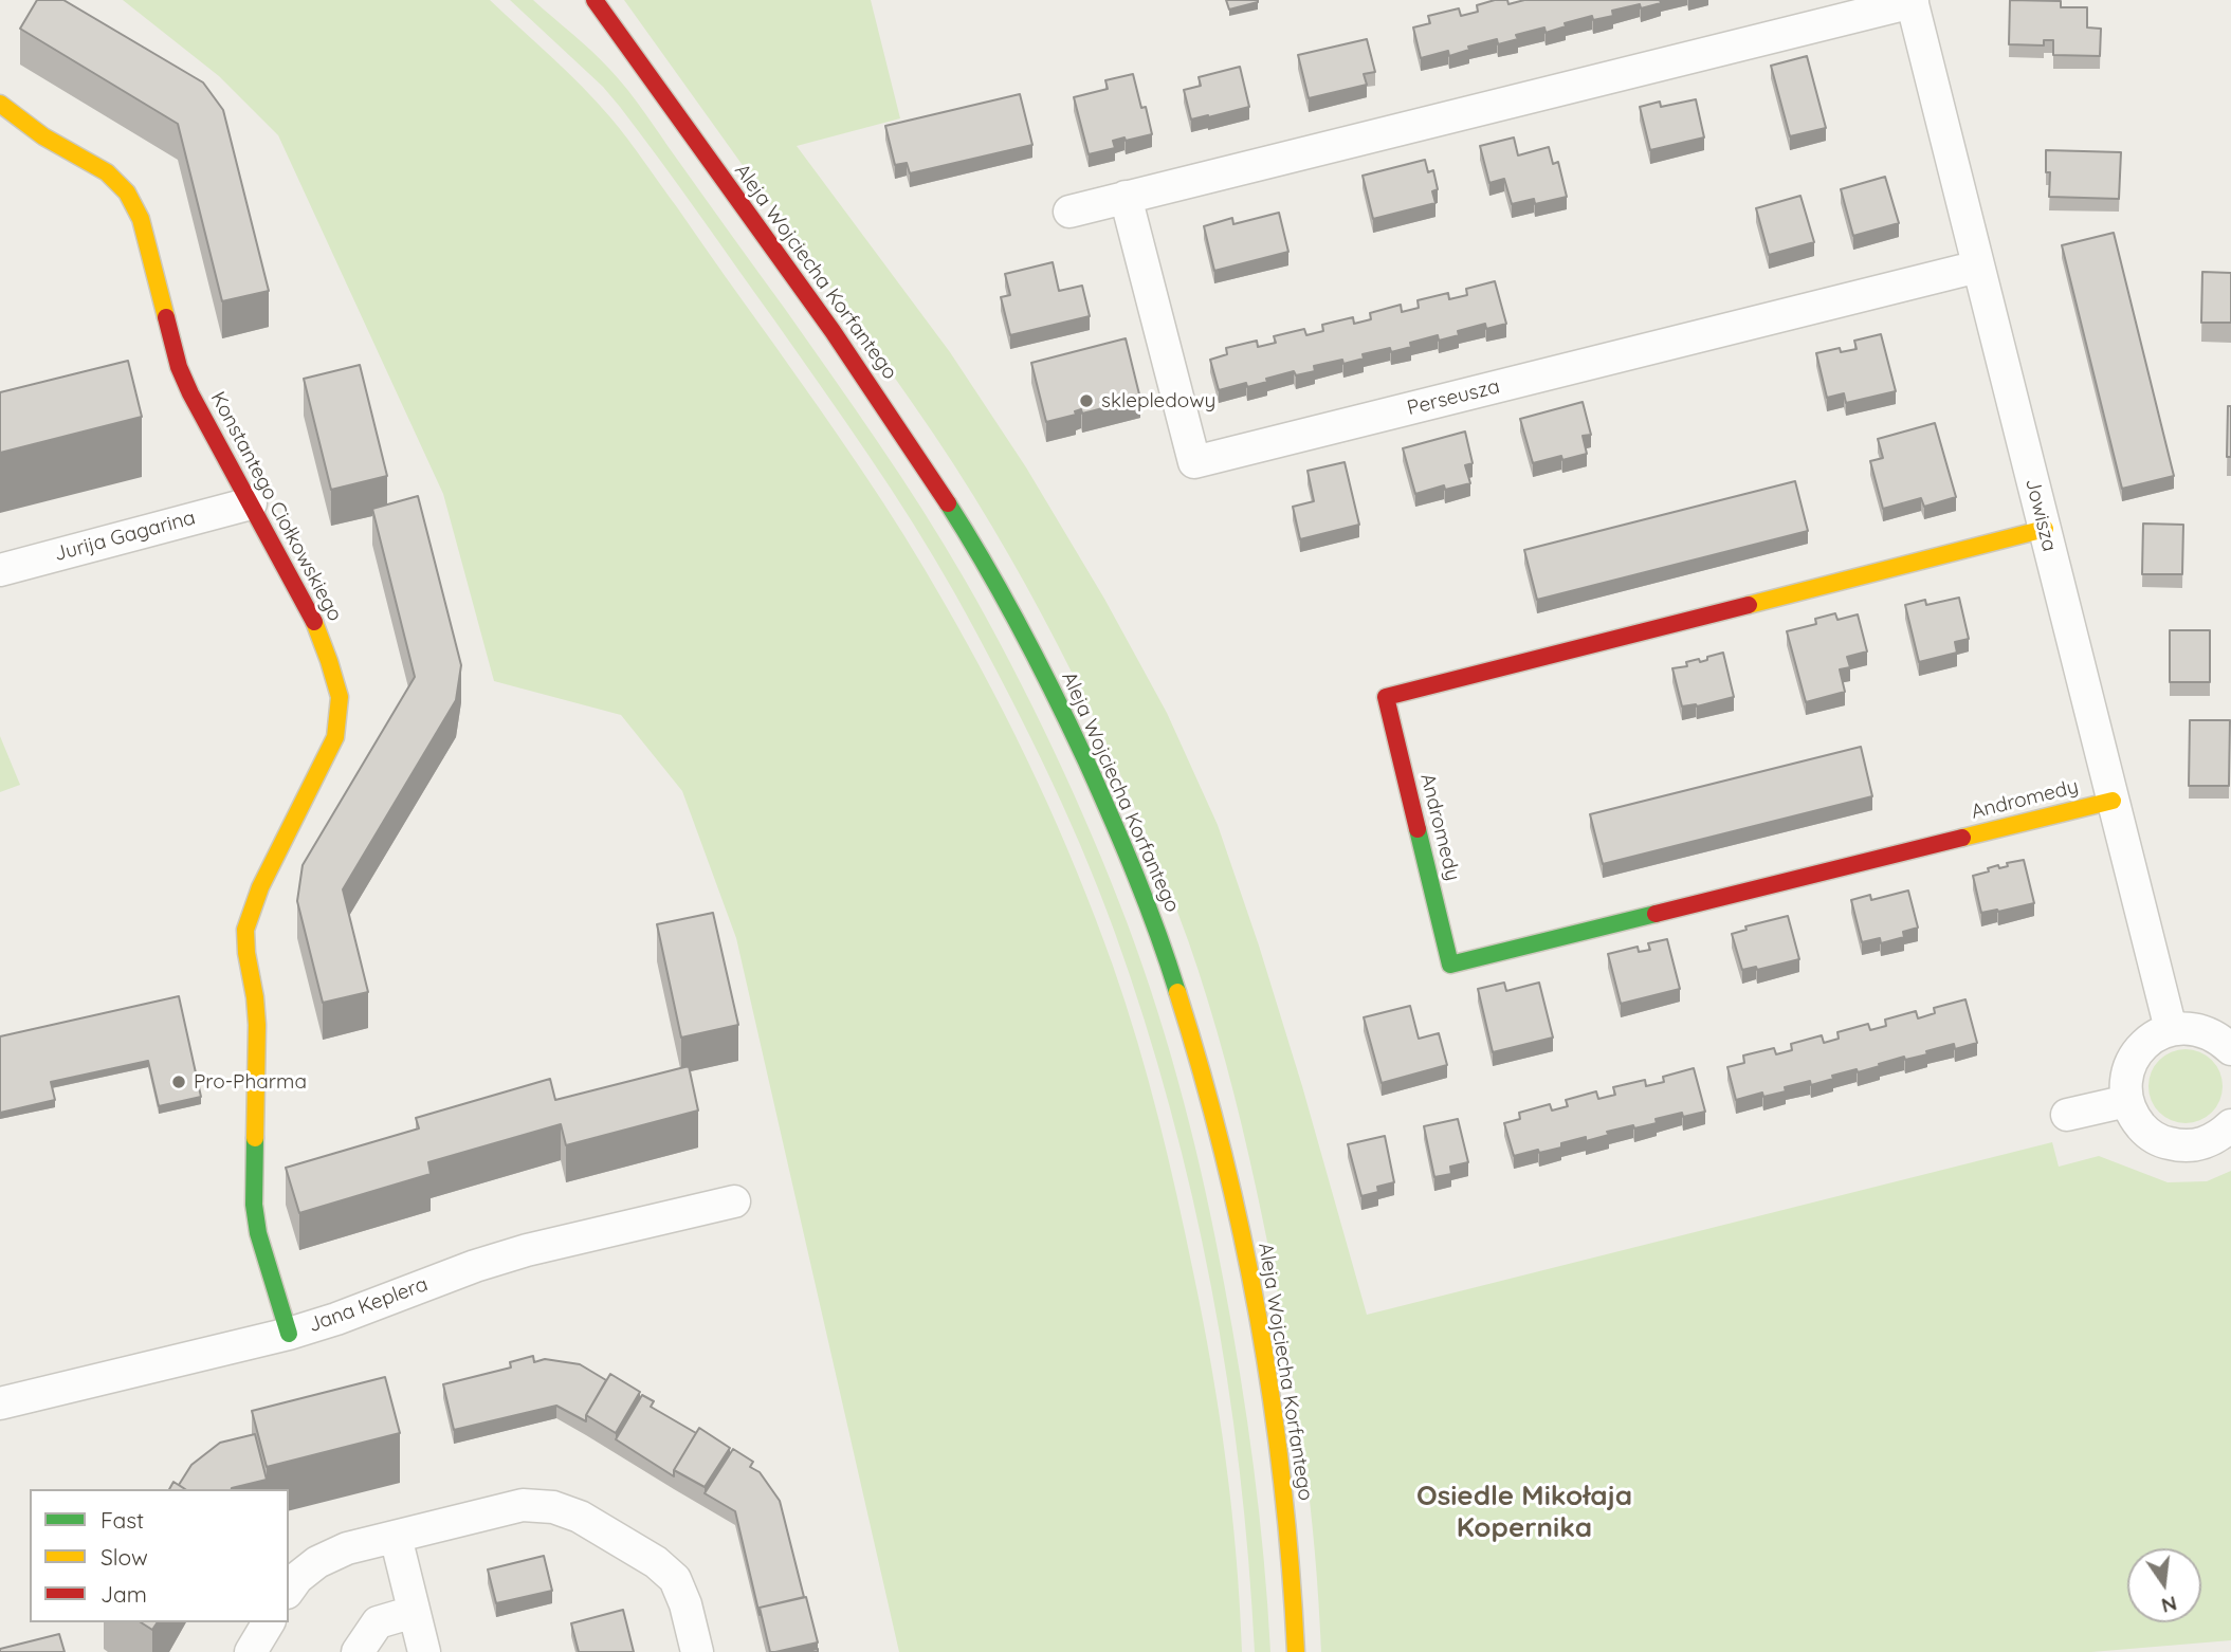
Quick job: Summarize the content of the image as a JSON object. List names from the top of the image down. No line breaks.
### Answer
{"streets":{"street":["Aleja Wojciecha Korfantego","Perseusza","Konstantego Ciołkowskiego","Jowisza","Jurija Gagarina","Andromedy","Jana Keplera"]},"crossings":[["Perseusza","Jowisza"],["Konstantego Ciołkowskiego","Jurija Gagarina"],["Konstantego Ciołkowskiego","Jana Keplera"],["Jowisza","Andromedy"]],"districts":["Osiedle Mikołaja Kopernika"],"places":["sklepledowy","Pro-Pharma"],"legend":["Fast","Slow","Jam"],"north":"bottom"}
